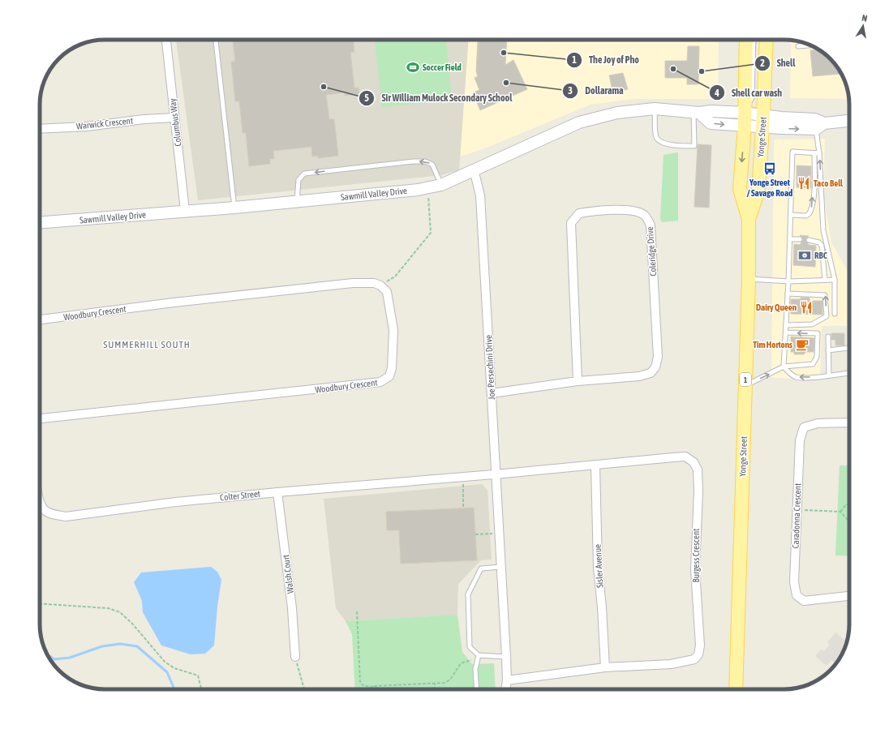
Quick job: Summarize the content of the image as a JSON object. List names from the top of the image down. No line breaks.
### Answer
{"streets":{"main road":["Yonge Street","1"],"street":["Columbus Way","Warwick Crescent","Sawmill Valley Drive","Coleridge Drive","Woodbury Crescent","Joe Persechini Drive","Colter Street","Caradonna Crescent","Burgess Crescent","Sisler Avenue","Walsh Court"]},"crossings":[["Columbus Way","Warwick Crescent"],["Columbus Way","Sawmill Valley Drive"],["Yonge Street","Sawmill Valley Drive"],["Sawmill Valley Drive","Joe Persechini Drive"],["Coleridge Drive","Joe Persechini Drive"],["Joe Persechini Drive","Colter Street"],["Joe Persechini Drive","Burgess Crescent"],["Colter Street","Burgess Crescent"],["Colter Street","Walsh Court"],["Burgess Crescent","Sisler Avenue"]],"districts":["SUMMERHILL SOUTH"],"places":{"other":["The Joy of Pho","Shell car wash","Shell","Dollarama","Sir William Mulock Secondary School"],"sports":["Soccer Field"],"bus stop":["Yonge Street / Savage Road"],"restaurant":["Taco Bell","Dairy Queen"],"bank":["RBC"],"cafe":["Tim Hortons"]},"north":"top"}
